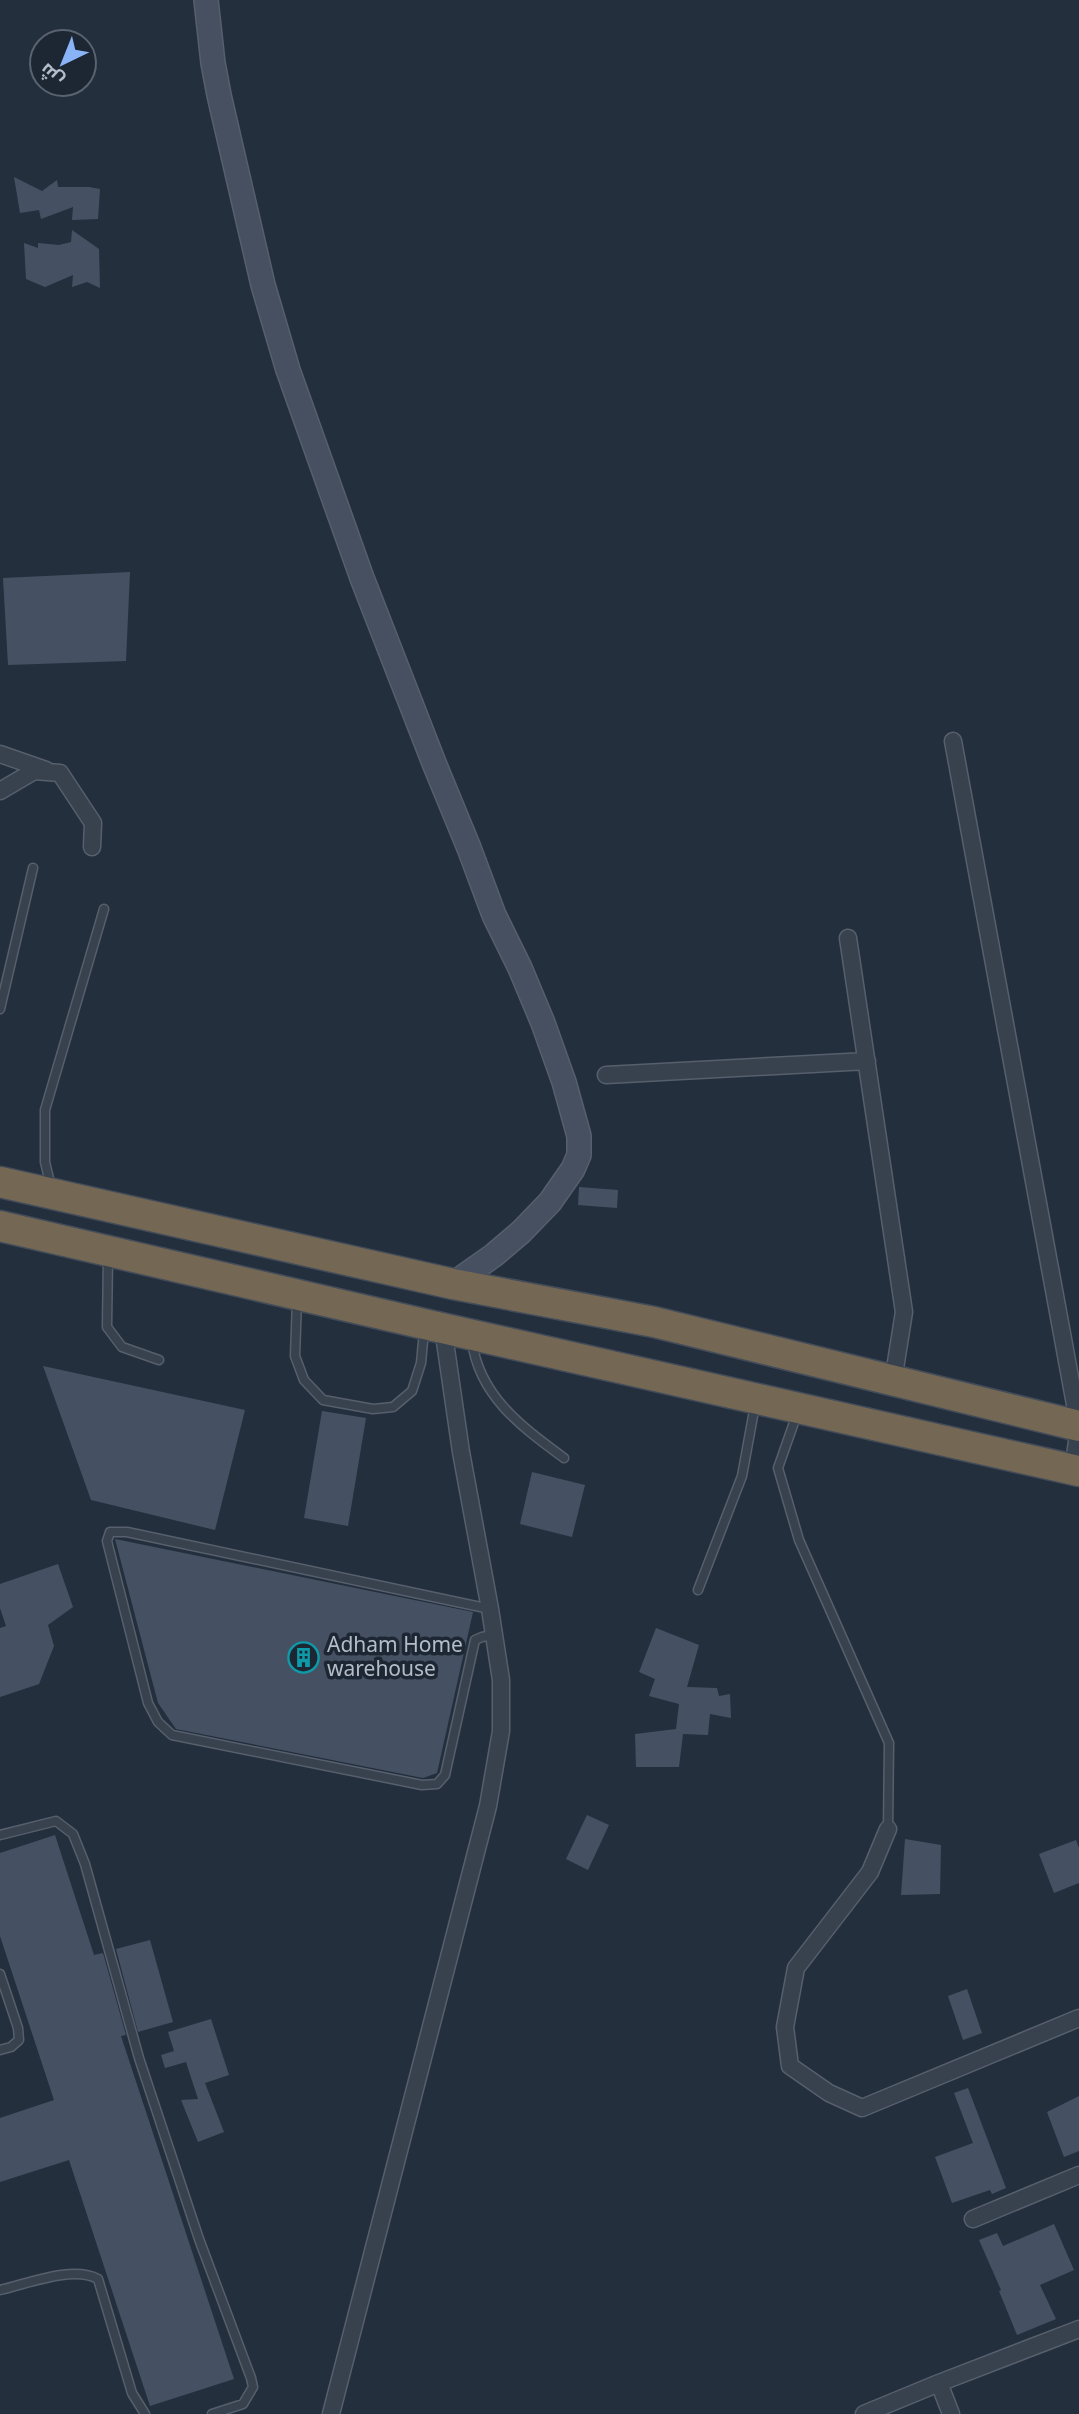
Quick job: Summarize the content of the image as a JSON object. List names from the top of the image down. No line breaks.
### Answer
{"places":{"building":["Adham Home warehouse"]},"north":"bottom left"}
